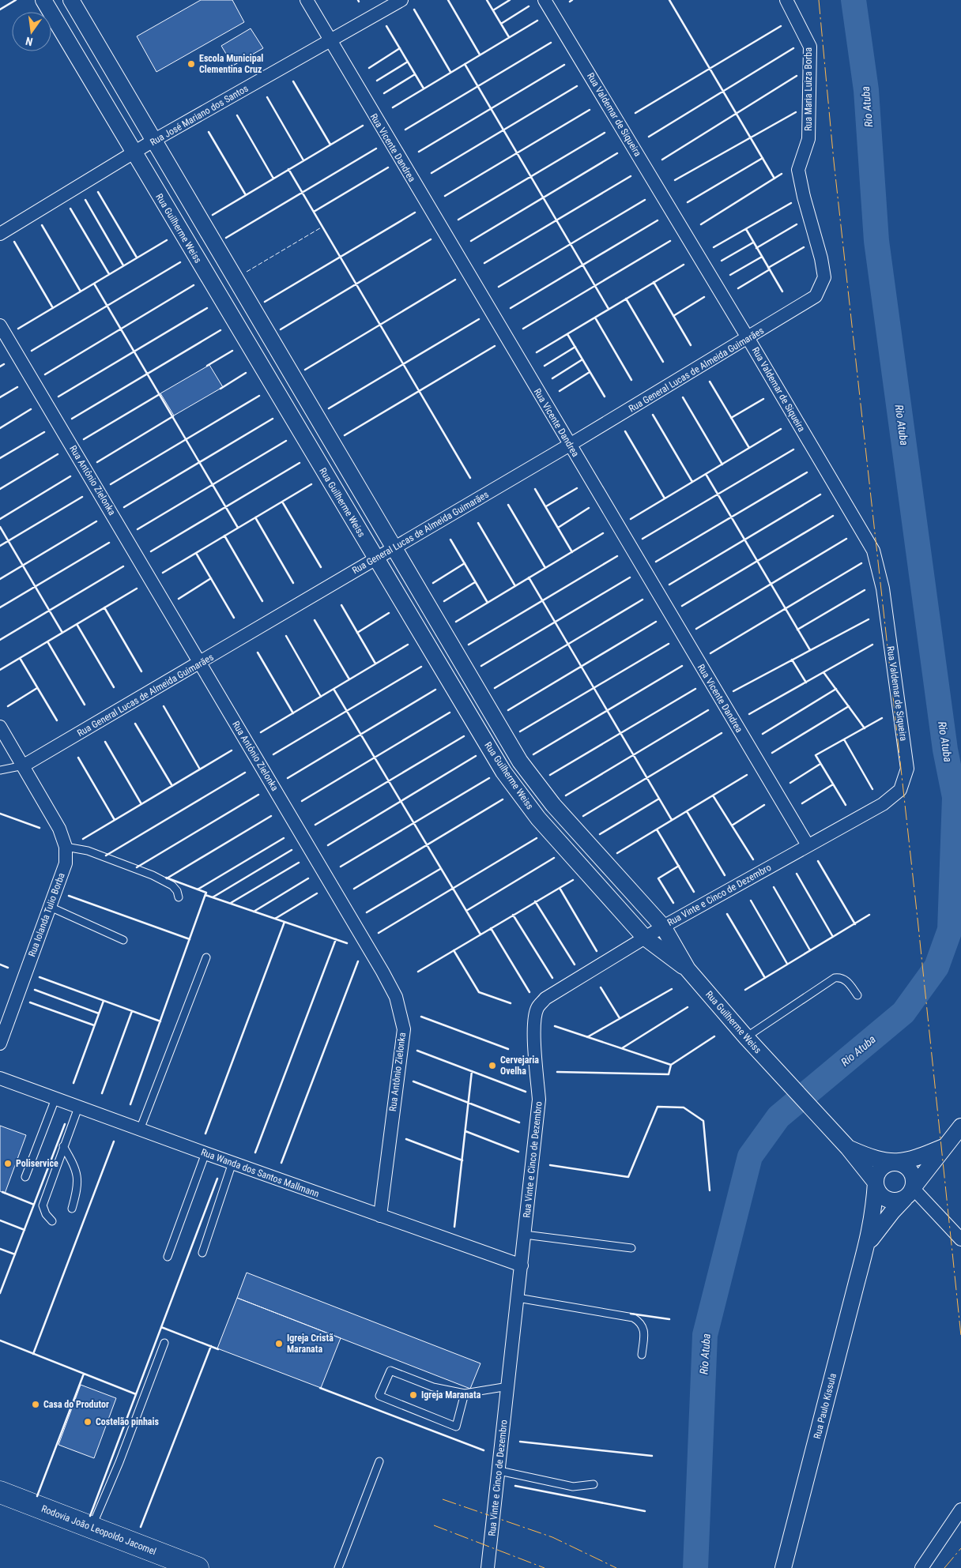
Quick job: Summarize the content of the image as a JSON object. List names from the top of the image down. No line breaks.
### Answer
{"streets":{"highway":["Rodovia João Leopoldo Jacomel"],"street":["Rua Maria Luiza Borba","Rua Valdemar de Siqueira","Rua José Mariano dos Santos","Rua Vicente Dandrea","Rua Guilherme Weiss","Rua General Lucas de Almeida Guimarães","Rua Antônio Zielonka","Rua Vinte e Cinco de Dezembro","Rua Iolanda Tulio Borba","Rua Wanda dos Santos Mallmann","Rua Paulo Kissula"]},"crossings":[["Rua Maria Luiza Borba","Rua General Lucas de Almeida Guimarães"],["Rua Valdemar de Siqueira","Rua General Lucas de Almeida Guimarães"],["Rua Valdemar de Siqueira","Rua Vinte e Cinco de Dezembro"],["Rua José Mariano dos Santos","Rua Vicente Dandrea"],["Rua José Mariano dos Santos","Rua Guilherme Weiss"],["Rua Vicente Dandrea","Rua General Lucas de Almeida Guimarães"],["Rua Vicente Dandrea","Rua Vinte e Cinco de Dezembro"],["Rua Guilherme Weiss","Rua General Lucas de Almeida Guimarães"],["Rua Guilherme Weiss","Rua Vinte e Cinco de Dezembro"],["Rua General Lucas de Almeida Guimarães","Rua Antônio Zielonka"],["Rua General Lucas de Almeida Guimarães","Rua Iolanda Tulio Borba"],["Rua Antônio Zielonka","Rua Wanda dos Santos Mallmann"],["Rua Vinte e Cinco de Dezembro","Rua Wanda dos Santos Mallmann"]],"water":["Rio Atuba"],"places":["Escola Municipal Clementina Cruz","Cervejaria Ovelha","Poliservice","Igreja Cristã Maranata","Igreja Maranata","Casa do Produtor","Costelão pinhais"],"north":"bottom"}
